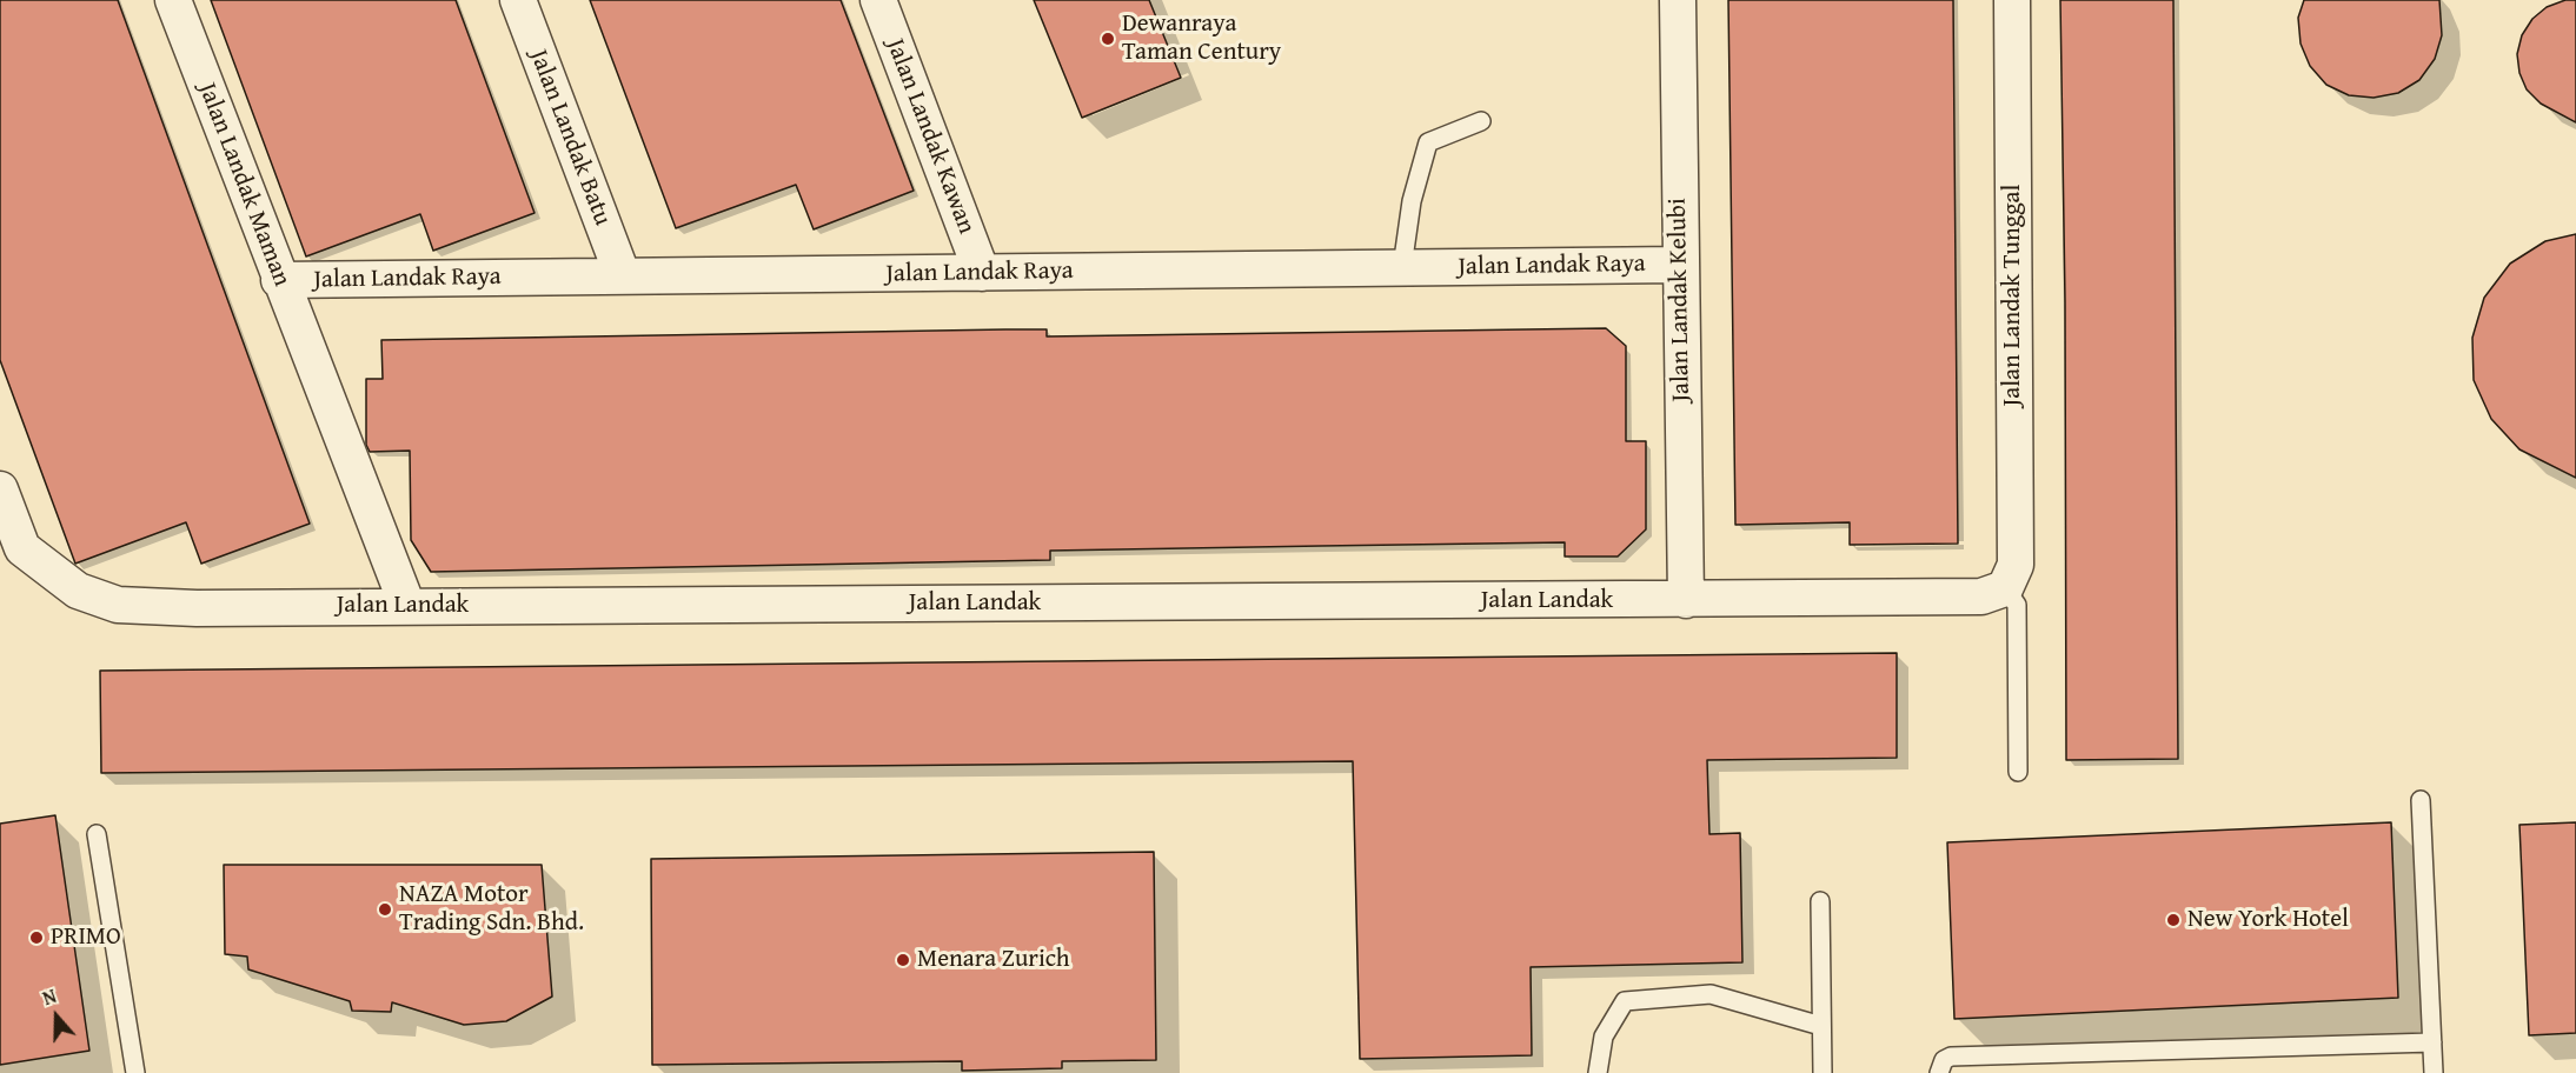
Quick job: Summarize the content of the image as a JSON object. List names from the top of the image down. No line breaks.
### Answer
{"streets":{"street":["Jalan Landak Kawan","Jalan Landak Batu","Jalan Landak Maman","Jalan Landak Raya","Jalan Landak Tunggal","Jalan Landak Kelubi","Jalan Landak"]},"crossings":[["Jalan Landak Kawan","Jalan Landak Raya"],["Jalan Landak Batu","Jalan Landak Raya"],["Jalan Landak Maman","Jalan Landak Raya"],["Jalan Landak Maman","Jalan Landak"],["Jalan Landak Raya","Jalan Landak Kelubi"],["Jalan Landak Tunggal","Jalan Landak"],["Jalan Landak Kelubi","Jalan Landak"]],"places":["Dewanraya Taman Century","NAZA Motor Trading Sdn. Bhd.","New York Hotel","PRIMO","Menara Zurich"],"north":"top"}
